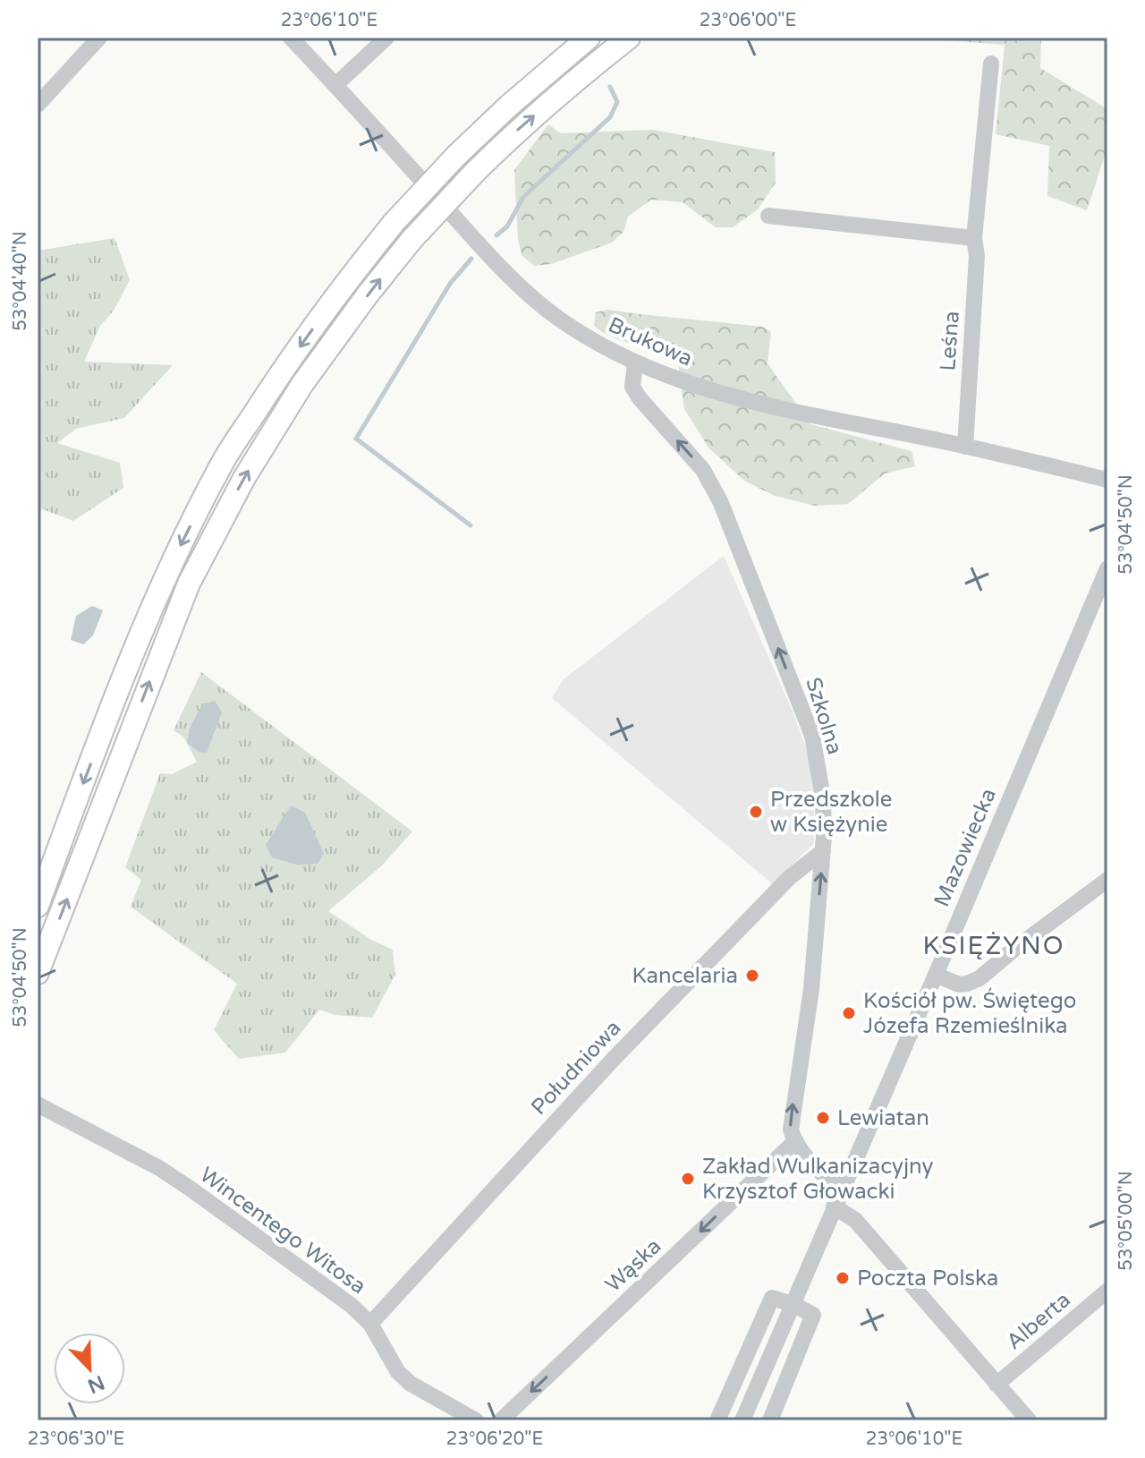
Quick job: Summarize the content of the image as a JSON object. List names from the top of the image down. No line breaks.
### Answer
{"streets":{"street":["Leśna","Brukowa","Szkolna","Mazowiecka","Południowa","Wincentego Witosa","Wąska","Alberta"]},"crossings":[["Leśna","Brukowa"],["Brukowa","Szkolna"],["Szkolna","Południowa"],["Szkolna","Wąska"],["Południowa","Wincentego Witosa"]],"one_way":["Szkolna","Wąska"],"districts":["KSIĘŻYNO"],"places":["Przedszkole w Księżynie","Kancelaria","Kościół pw. Świętego Józefa Rzemieślnika","Lewiatan","Zakład Wulkanizacyjny Krzysztof Głowacki","Poczta Polska"],"north":"bottom right","coordinates":["23°06'10\"E","23°06'00\"E","53°04'40\"N","53°04'50\"N","53°05'00\"N","23°06'30\"E","23°06'20\"E"]}
